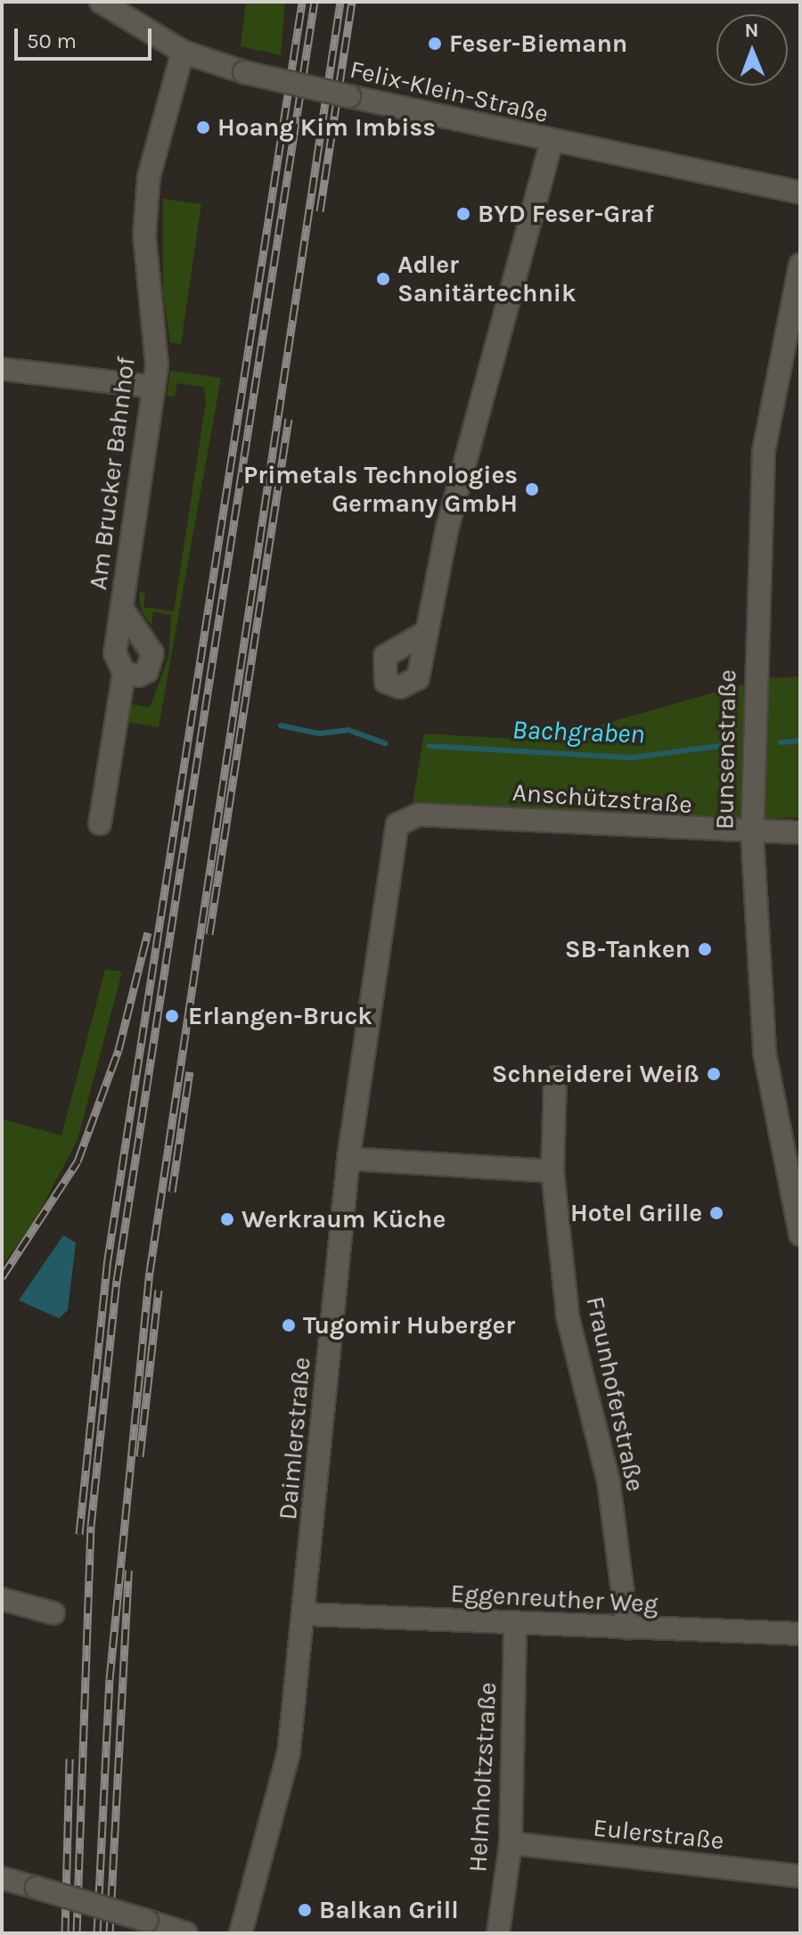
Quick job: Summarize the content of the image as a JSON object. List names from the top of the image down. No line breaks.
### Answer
{"streets":{"street":["Felix-Klein-Straße","Am Brucker Bahnhof","Bunsenstraße","Anschützstraße","Fraunhoferstraße","Daimlerstraße","Eggenreuther Weg","Helmholtzstraße","Eulerstraße"]},"crossings":[["Felix-Klein-Straße","Am Brucker Bahnhof"],["Bunsenstraße","Anschützstraße"],["Anschützstraße","Daimlerstraße"],["Fraunhoferstraße","Eggenreuther Weg"],["Daimlerstraße","Eggenreuther Weg"],["Eggenreuther Weg","Helmholtzstraße"],["Helmholtzstraße","Eulerstraße"]],"water":["Bachgraben"],"places":["Feser-Biemann","Hoang Kim Imbiss","BYD Feser-Graf","Adler Sanitärtechnik","Primetals Technologies Germany GmbH","SB-Tanken","Erlangen-Bruck","Schneiderei Weiß","Hotel Grille","Werkraum Küche","Tugomir Huberger","Balkan Grill"],"scale_bar":"50 m","north":"top"}
